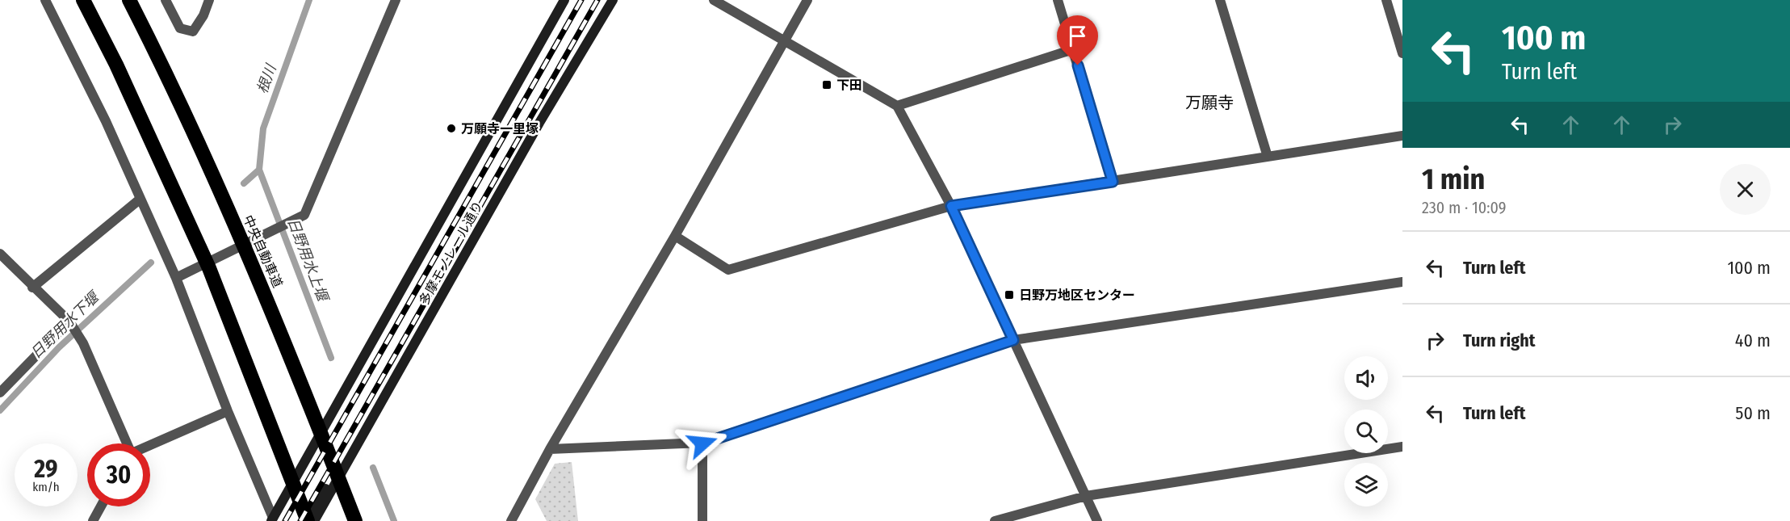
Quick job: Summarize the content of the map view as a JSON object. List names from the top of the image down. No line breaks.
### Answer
{"streets":{"highway":["中央自動車道"],"main road":["多摩モノレール通り"]},"districts":["万願寺"],"water":["根川","日野用水上堰","日野用水下堰"],"places":{"transit":["下田","日野万地区センター"],"other":["万願寺一里塚"]},"page":{"turn":["100 m","Turn left"],"heading":["1 min","230 m · 10:09"],"list":[{"name":"Turn left","value":"100 m"},{"name":"Turn right","value":"40 m"},{"name":"Turn left","value":"50 m"}],"speed":"29 km/h","limit":"30"}}
